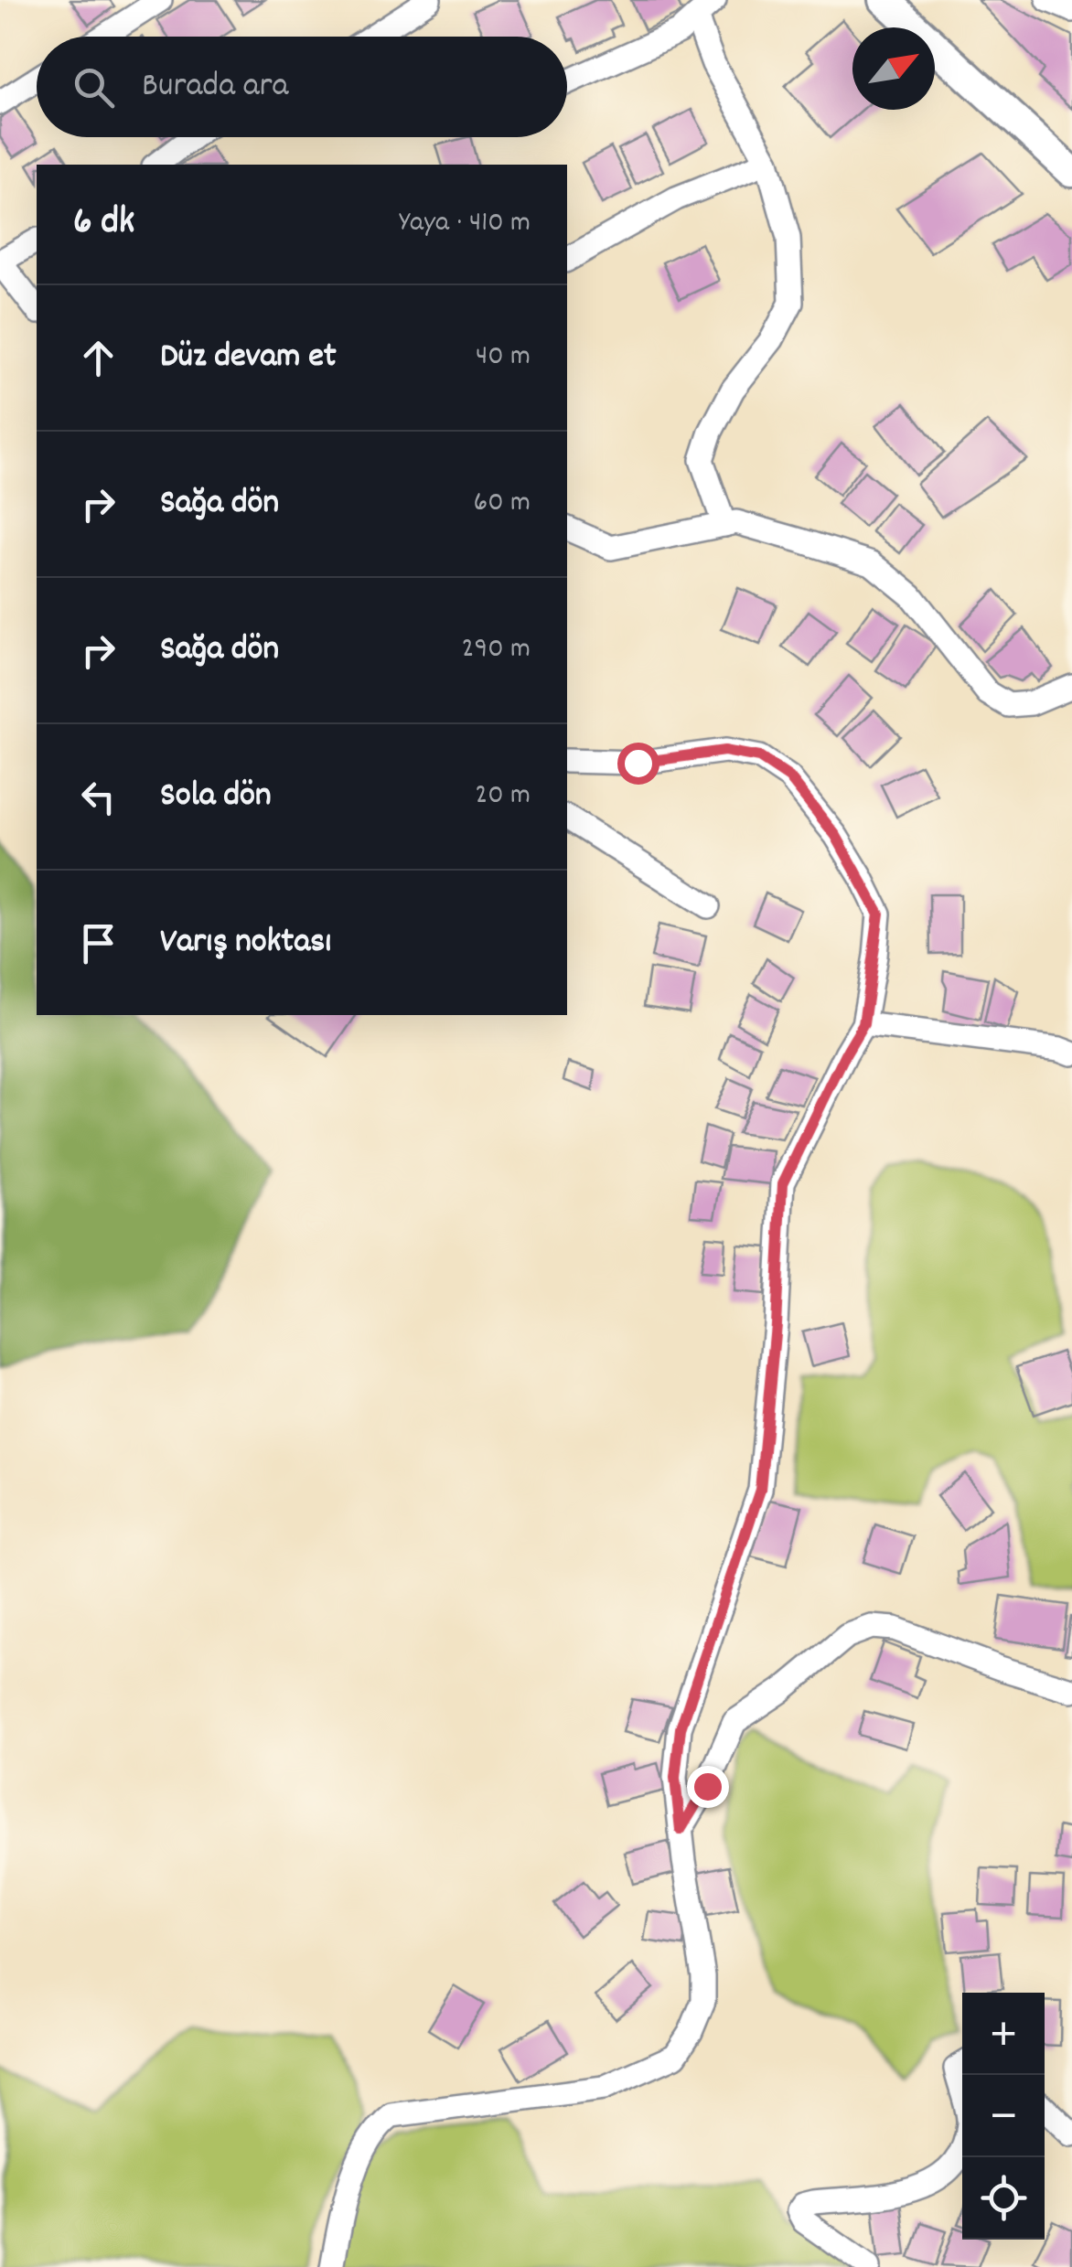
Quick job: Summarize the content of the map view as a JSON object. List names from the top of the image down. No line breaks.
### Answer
{"north":"top right","page":{"search":"Burada ara","heading":["6 dk","Yaya · 410 m"],"list":[["Düz devam et","40 m"],["Sağa dön","60 m"],["Sağa dön","290 m"],["Sola dön","20 m"],"Varış noktası"],"map_buttons":["+","−"]}}
